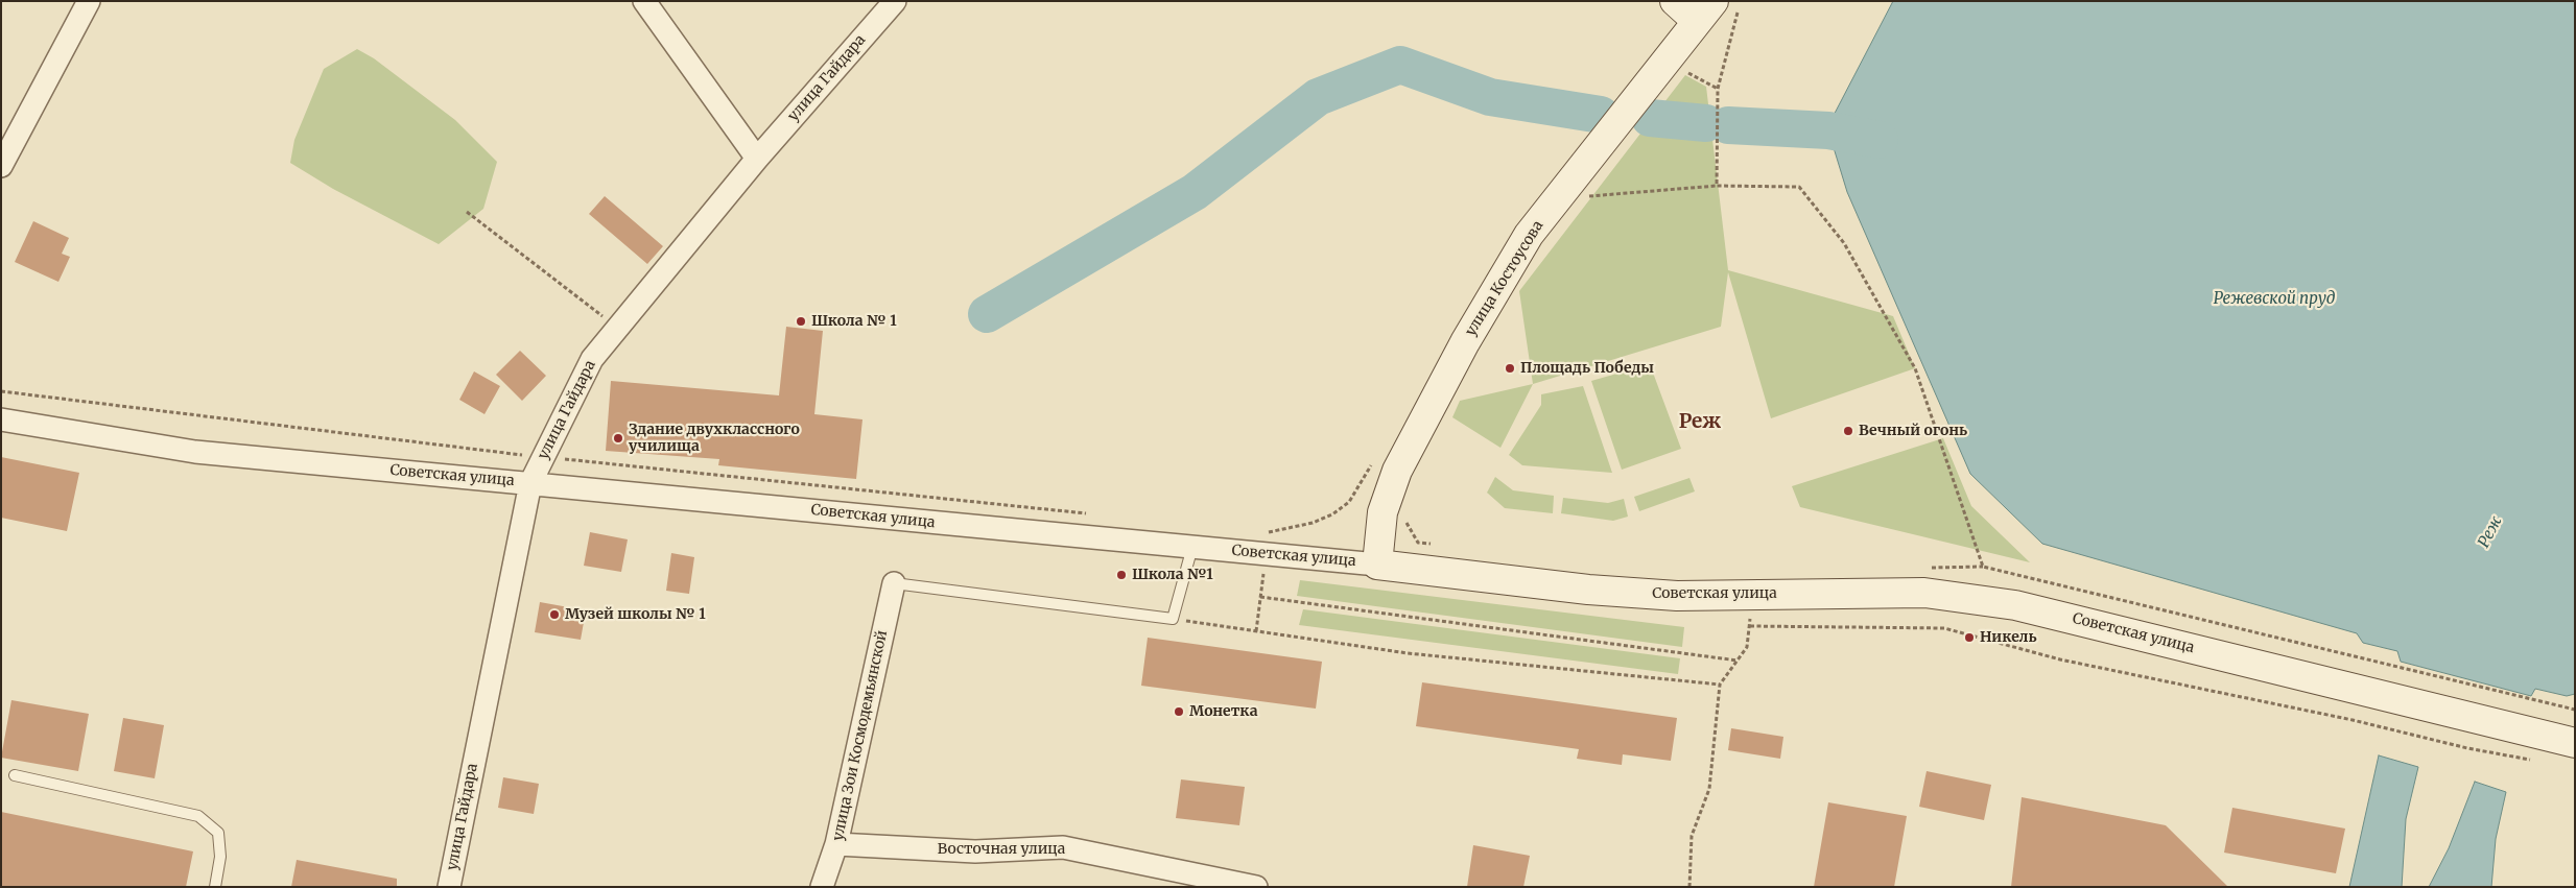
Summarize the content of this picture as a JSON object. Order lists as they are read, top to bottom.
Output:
{
  "streets": {
    "main road": ["улица Костоусова", "Советская улица"],
    "street": ["улица Гайдара", "улица Зои Космодемьянской", "Восточная улица"]
  },
  "crossings": [
    ["улица Гайдара", "Советская улица"],
    ["улица Костоусова", "Советская улица"],
    ["улица Зои Космодемьянской", "Восточная улица"]
  ],
  "districts": ["Реж"],
  "water": ["Режевской пруд", "Реж"],
  "places": [
    "Школа № 1",
    "Площадь Победы",
    "Вечный огонь",
    "Здание двухклассного училища",
    "Школа №1",
    "Музей школы № 1",
    "Никель",
    "Монетка"
  ]
}
